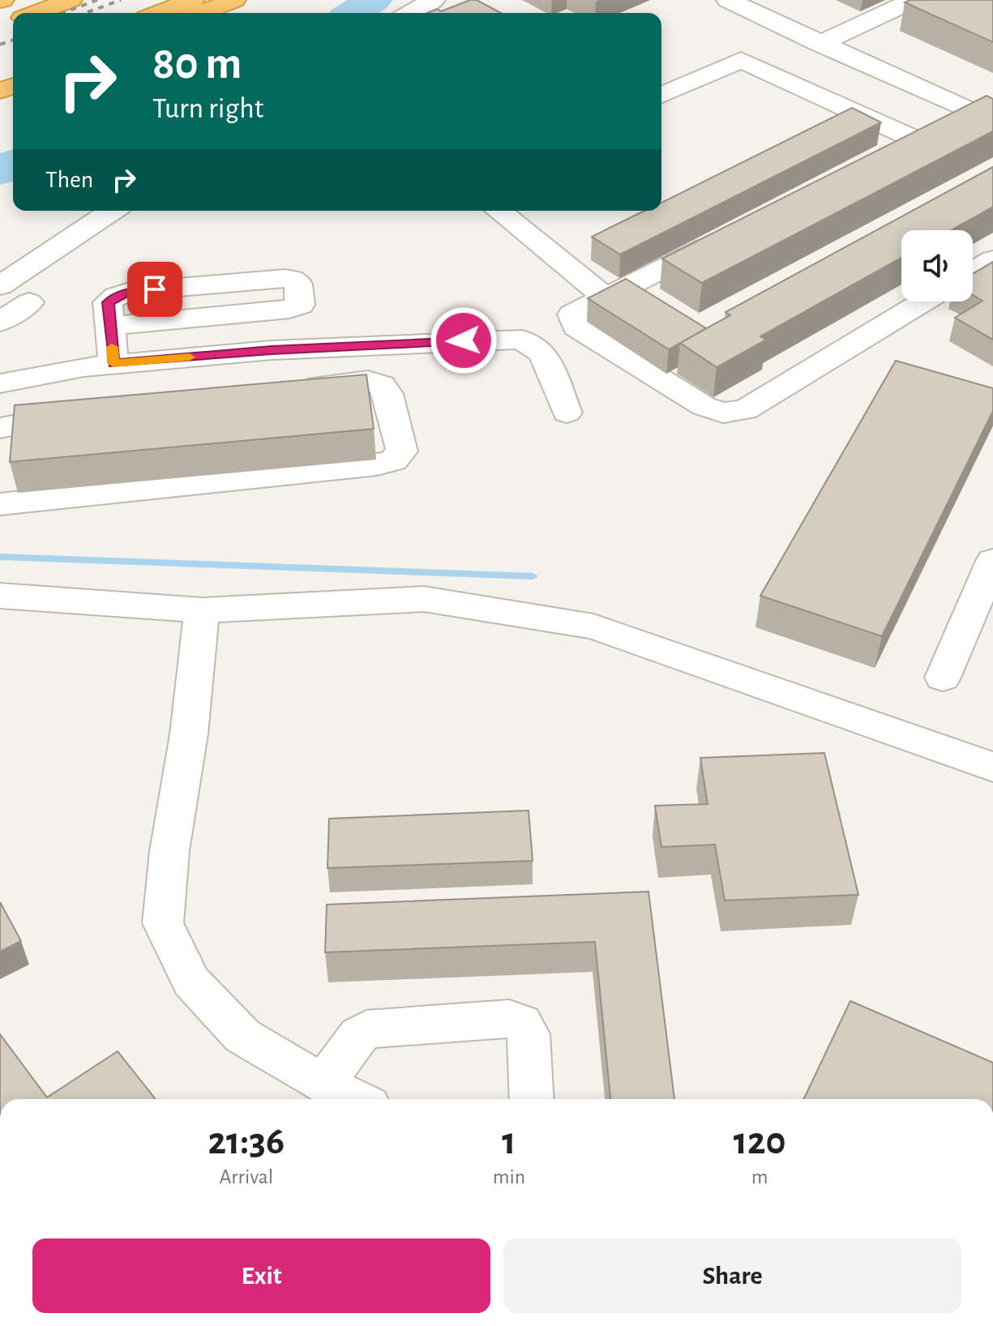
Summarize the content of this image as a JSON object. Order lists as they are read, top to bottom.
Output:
{
  "page": {
    "turn": ["80 m", "Turn right"],
    "then": "Then",
    "eta": [
      "21:36",
      "Arrival",
      "1",
      "min",
      "120",
      "m"
    ],
    "buttons": ["Exit", "Share"]
  }
}
